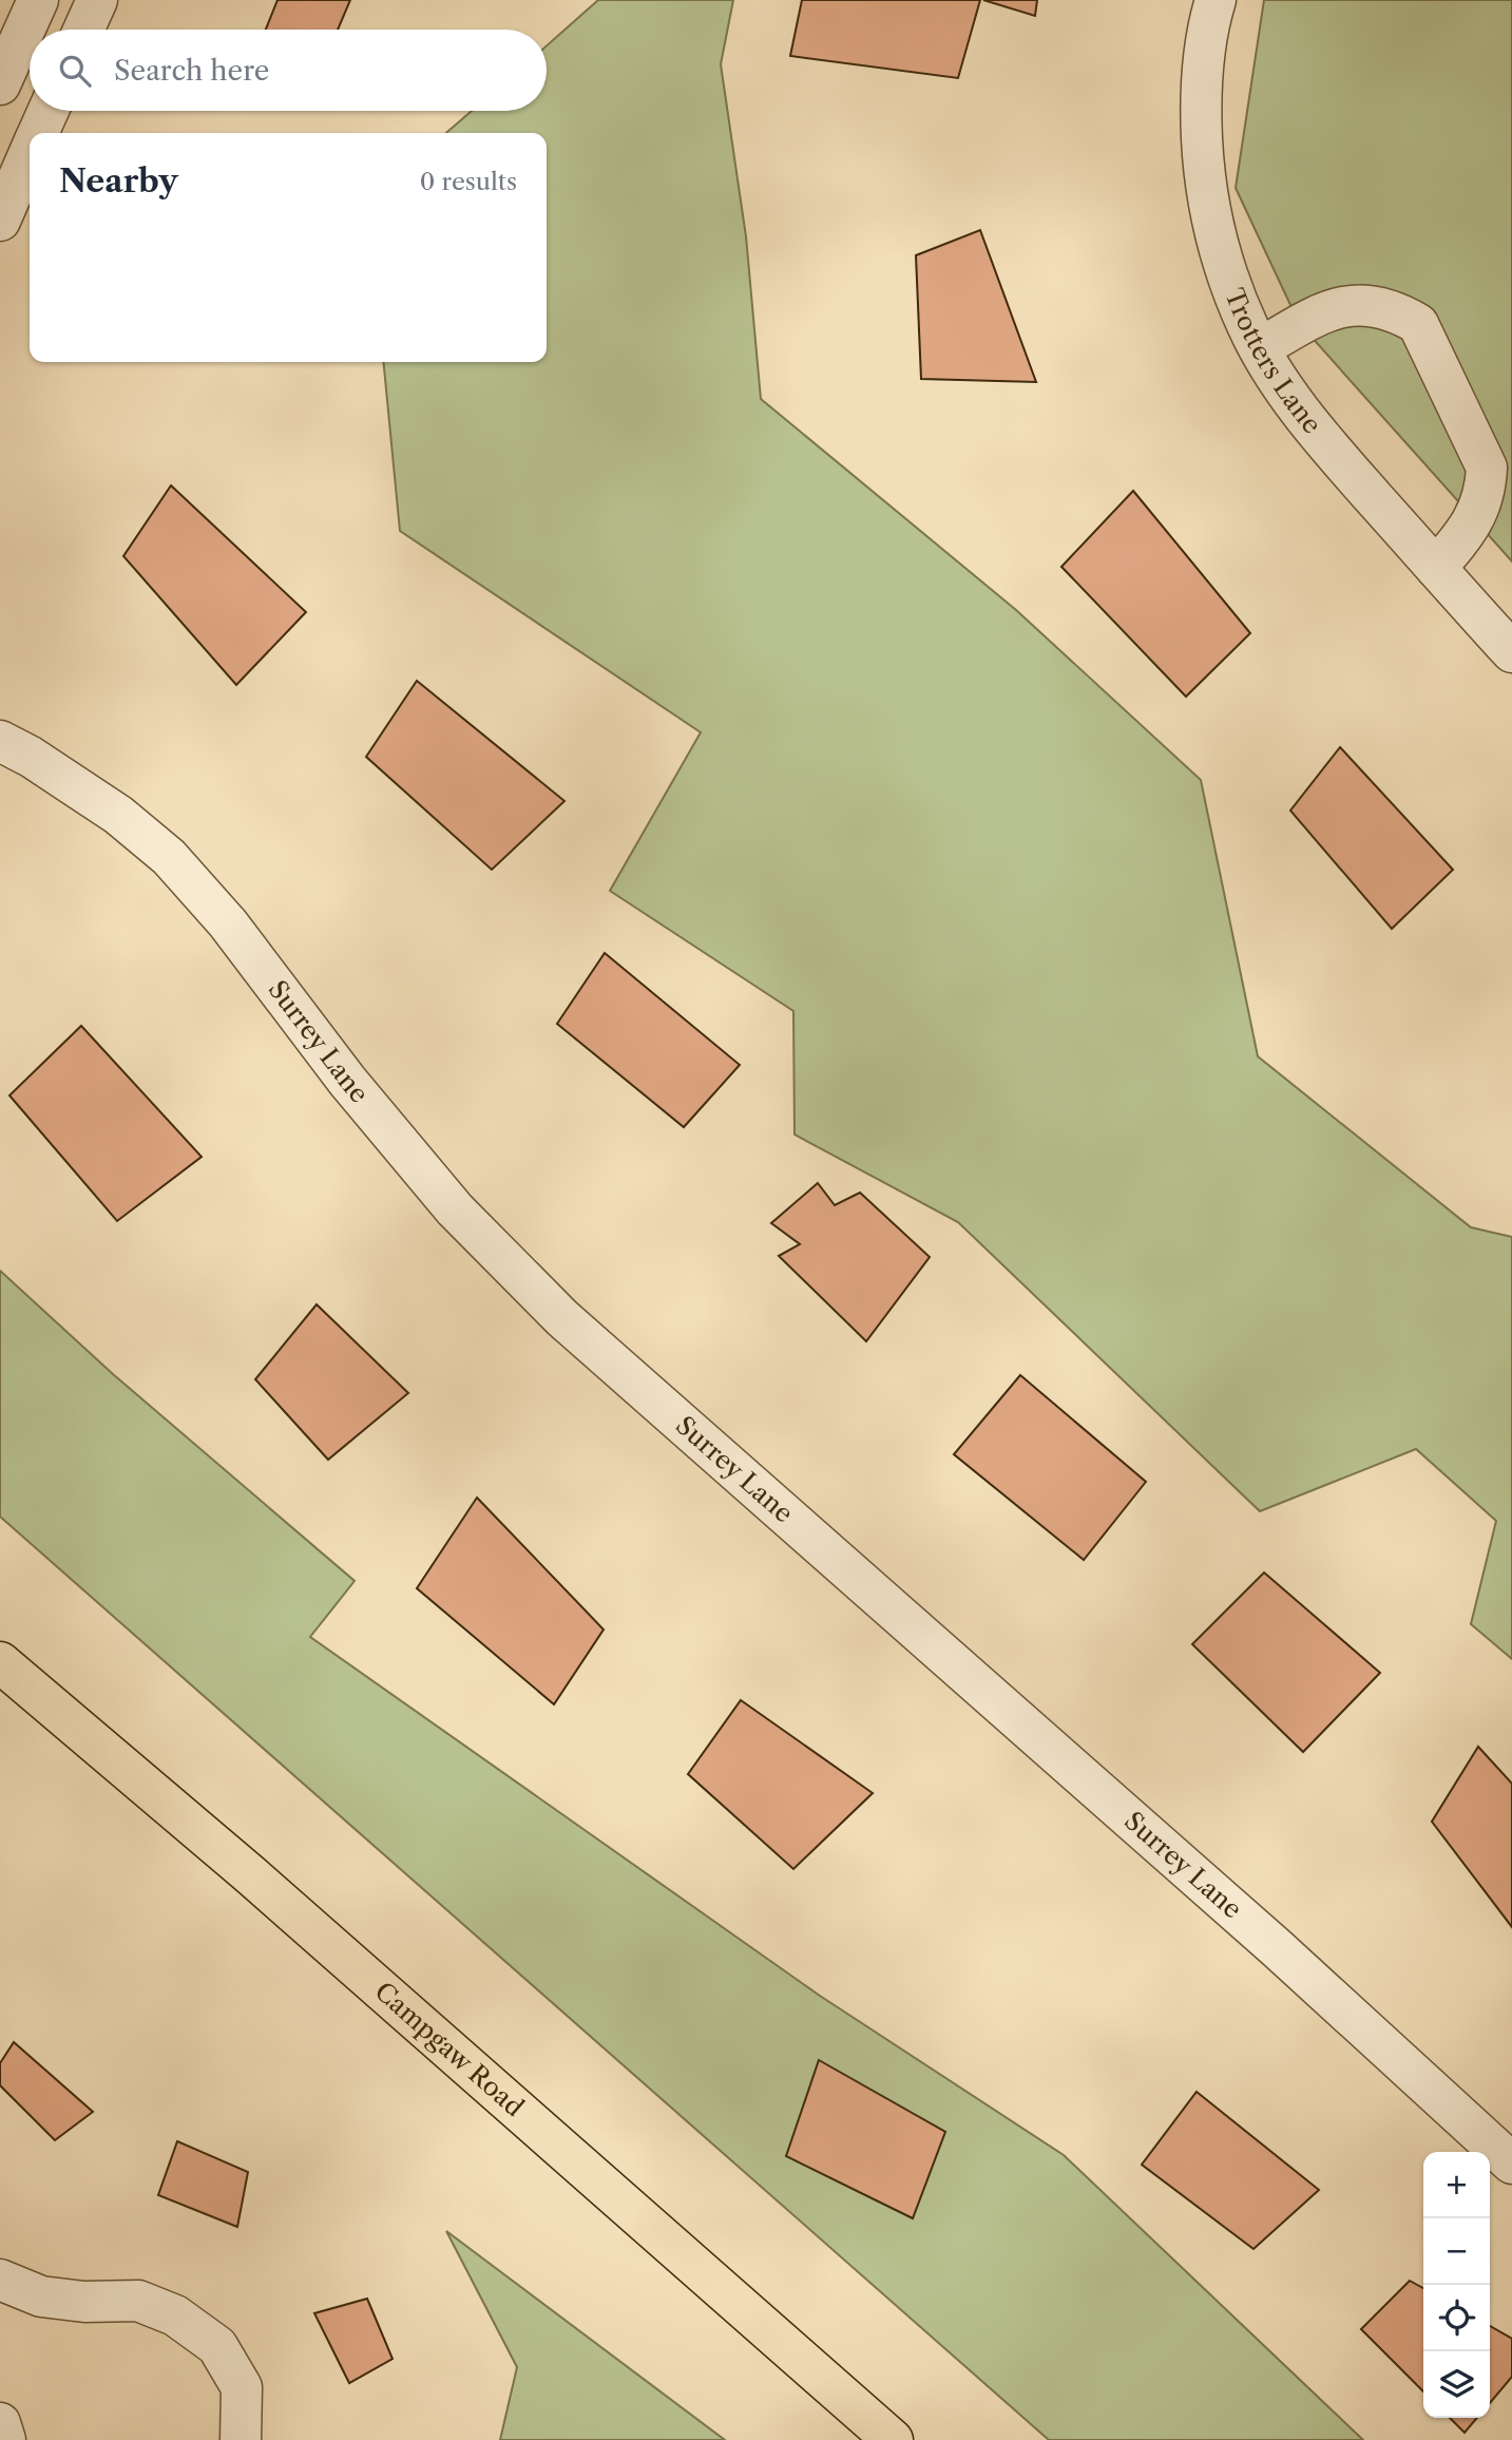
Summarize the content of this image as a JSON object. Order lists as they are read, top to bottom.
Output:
{
  "streets": {
    "main road": ["Campgaw Road"],
    "street": ["Trotters Lane", "Surrey Lane"]
  },
  "page": {
    "search": "Search here",
    "heading": ["Nearby", "0 results"],
    "map_buttons": ["+", "−"]
  }
}
